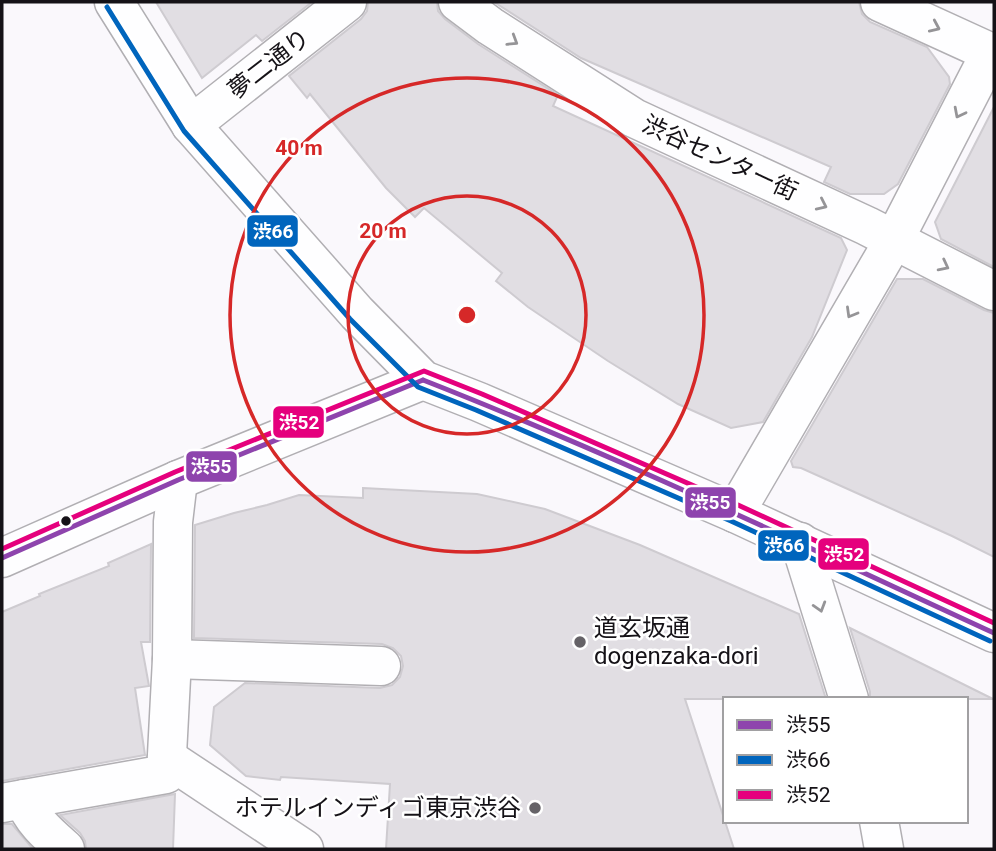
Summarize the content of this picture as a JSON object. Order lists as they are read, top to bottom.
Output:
{
  "streets": {
    "street": ["夢二通り", "渋谷センター街"]
  },
  "places": ["道玄坂通 dogenzaka-dori", "ホテルインディゴ東京渋谷"],
  "lines": ["transit line 渋66", "transit line 渋52", "transit line 渋55"],
  "legend": ["渋55", "渋66", "渋52"],
  "rings": ["40 m", "20 m"]
}
